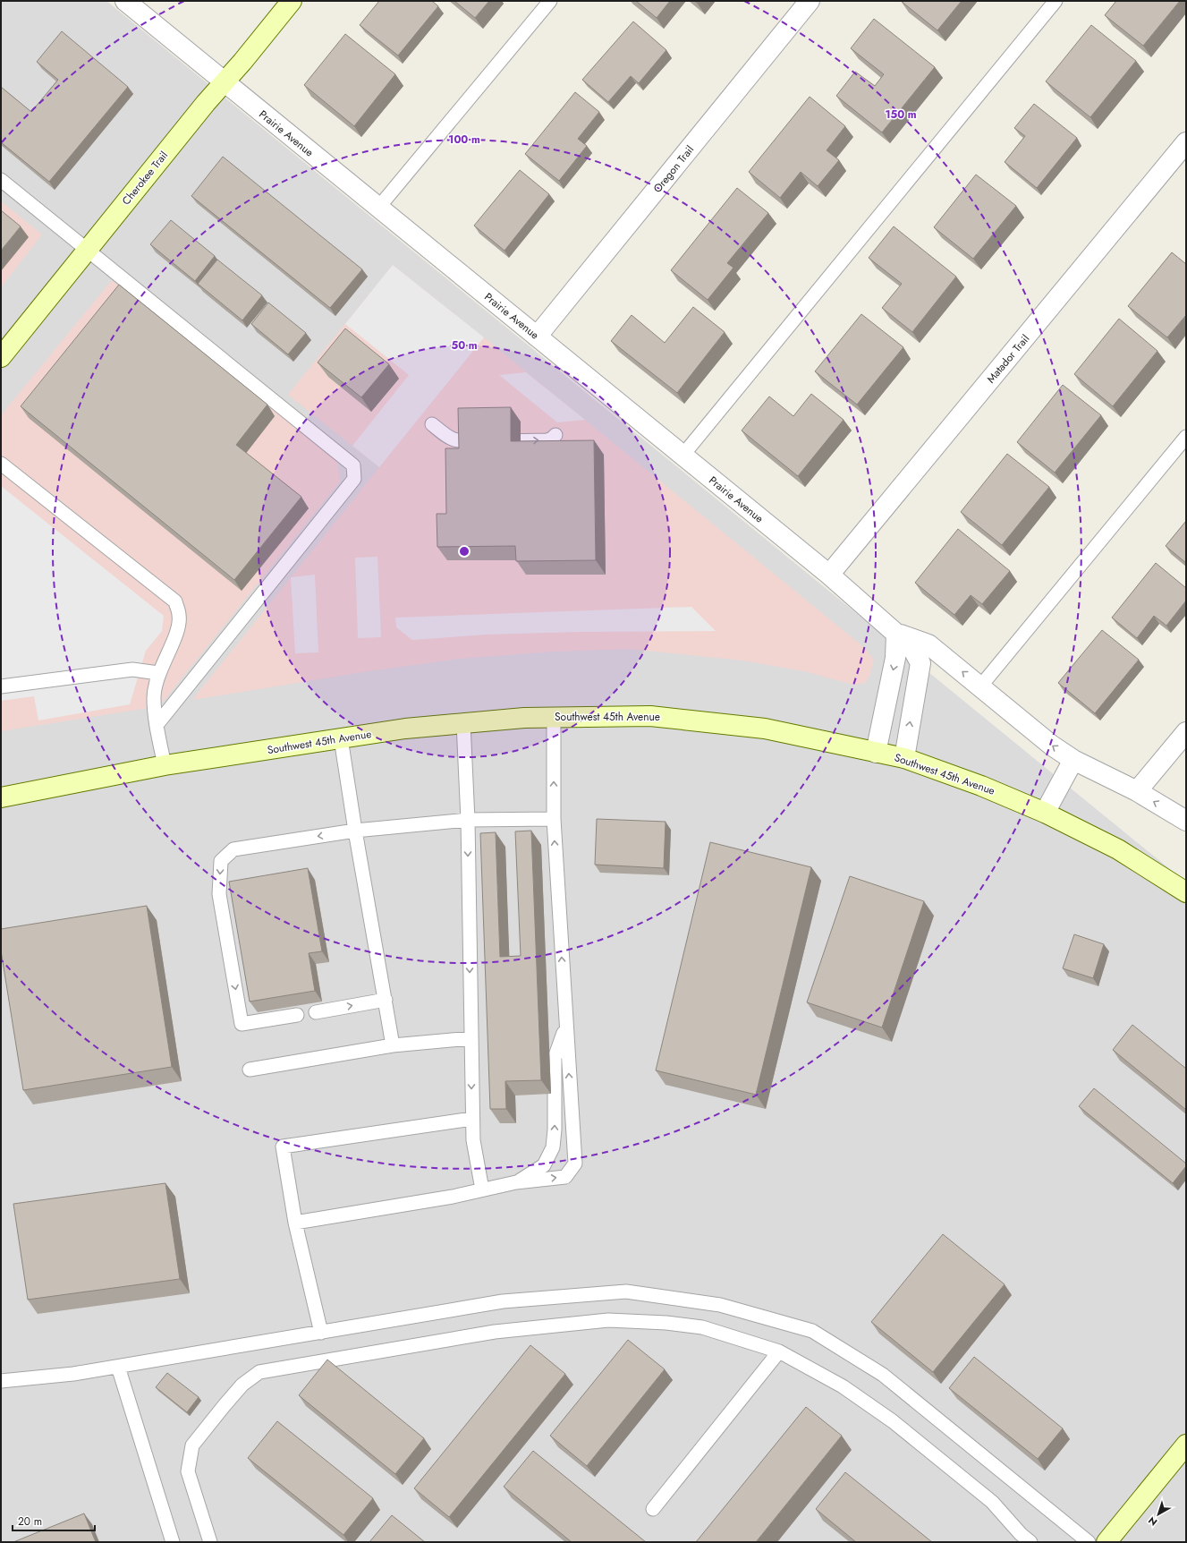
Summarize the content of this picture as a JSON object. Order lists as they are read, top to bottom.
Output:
{
  "streets": {
    "main road": ["Cherokee Trail", "Southwest 45th Avenue"],
    "street": ["Prairie Avenue", "Oregon Trail", "Matador Trail"]
  },
  "crossings": [
    ["Prairie Avenue", "Oregon Trail"],
    ["Prairie Avenue", "Cherokee Trail"],
    ["Prairie Avenue", "Matador Trail"],
    ["Prairie Avenue", "Southwest 45th Avenue"]
  ],
  "scale_bar": "20 m",
  "north": "bottom left",
  "rings": ["150 m", "100 m", "50 m"]
}
